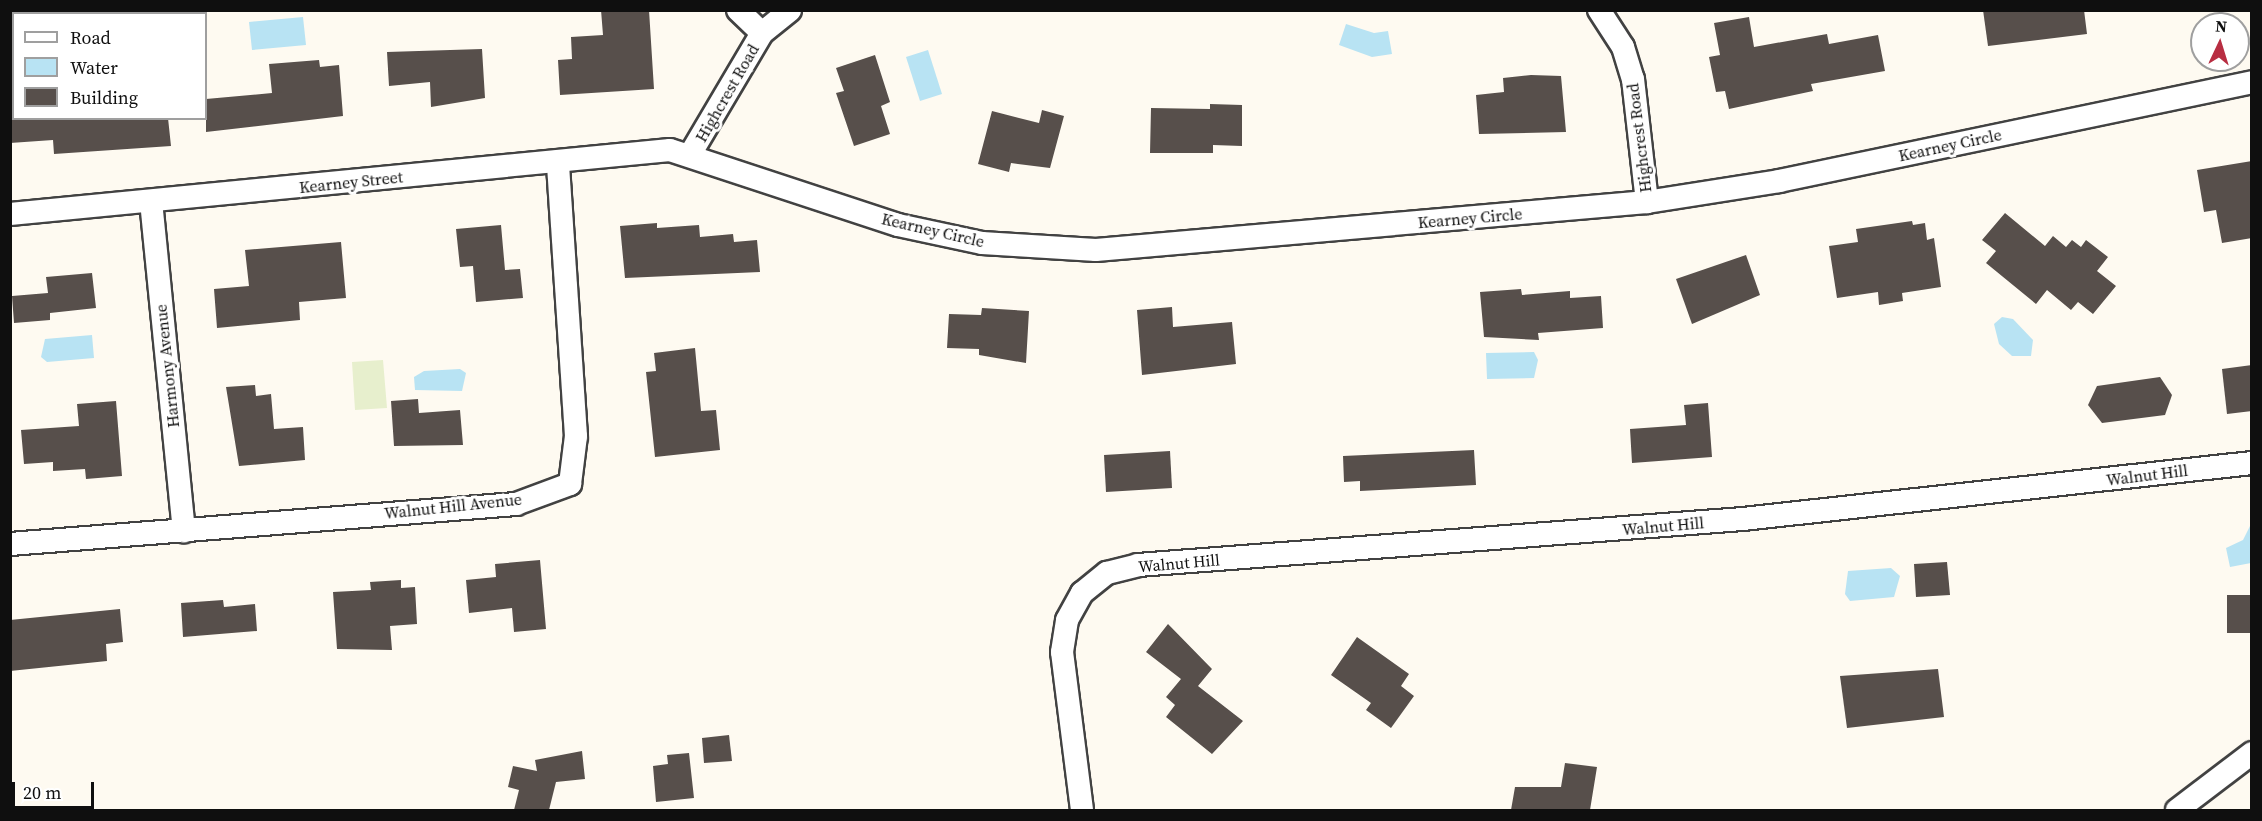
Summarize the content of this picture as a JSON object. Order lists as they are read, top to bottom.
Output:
{
  "streets": {
    "street": [
      "Highcrest Road",
      "Kearney Circle",
      "Kearney Street",
      "Harmony Avenue",
      "Walnut Hill",
      "Walnut Hill Avenue"
    ]
  },
  "crossings": [
    ["Highcrest Road", "Kearney Circle"],
    ["Highcrest Road", "Kearney Street"],
    ["Kearney Circle", "Kearney Street"],
    ["Kearney Street", "Harmony Avenue"],
    ["Kearney Street", "Walnut Hill Avenue"],
    ["Harmony Avenue", "Walnut Hill Avenue"]
  ],
  "legend": ["Road", "Water", "Building"],
  "scale_bar": "20 m",
  "north": "top"
}
